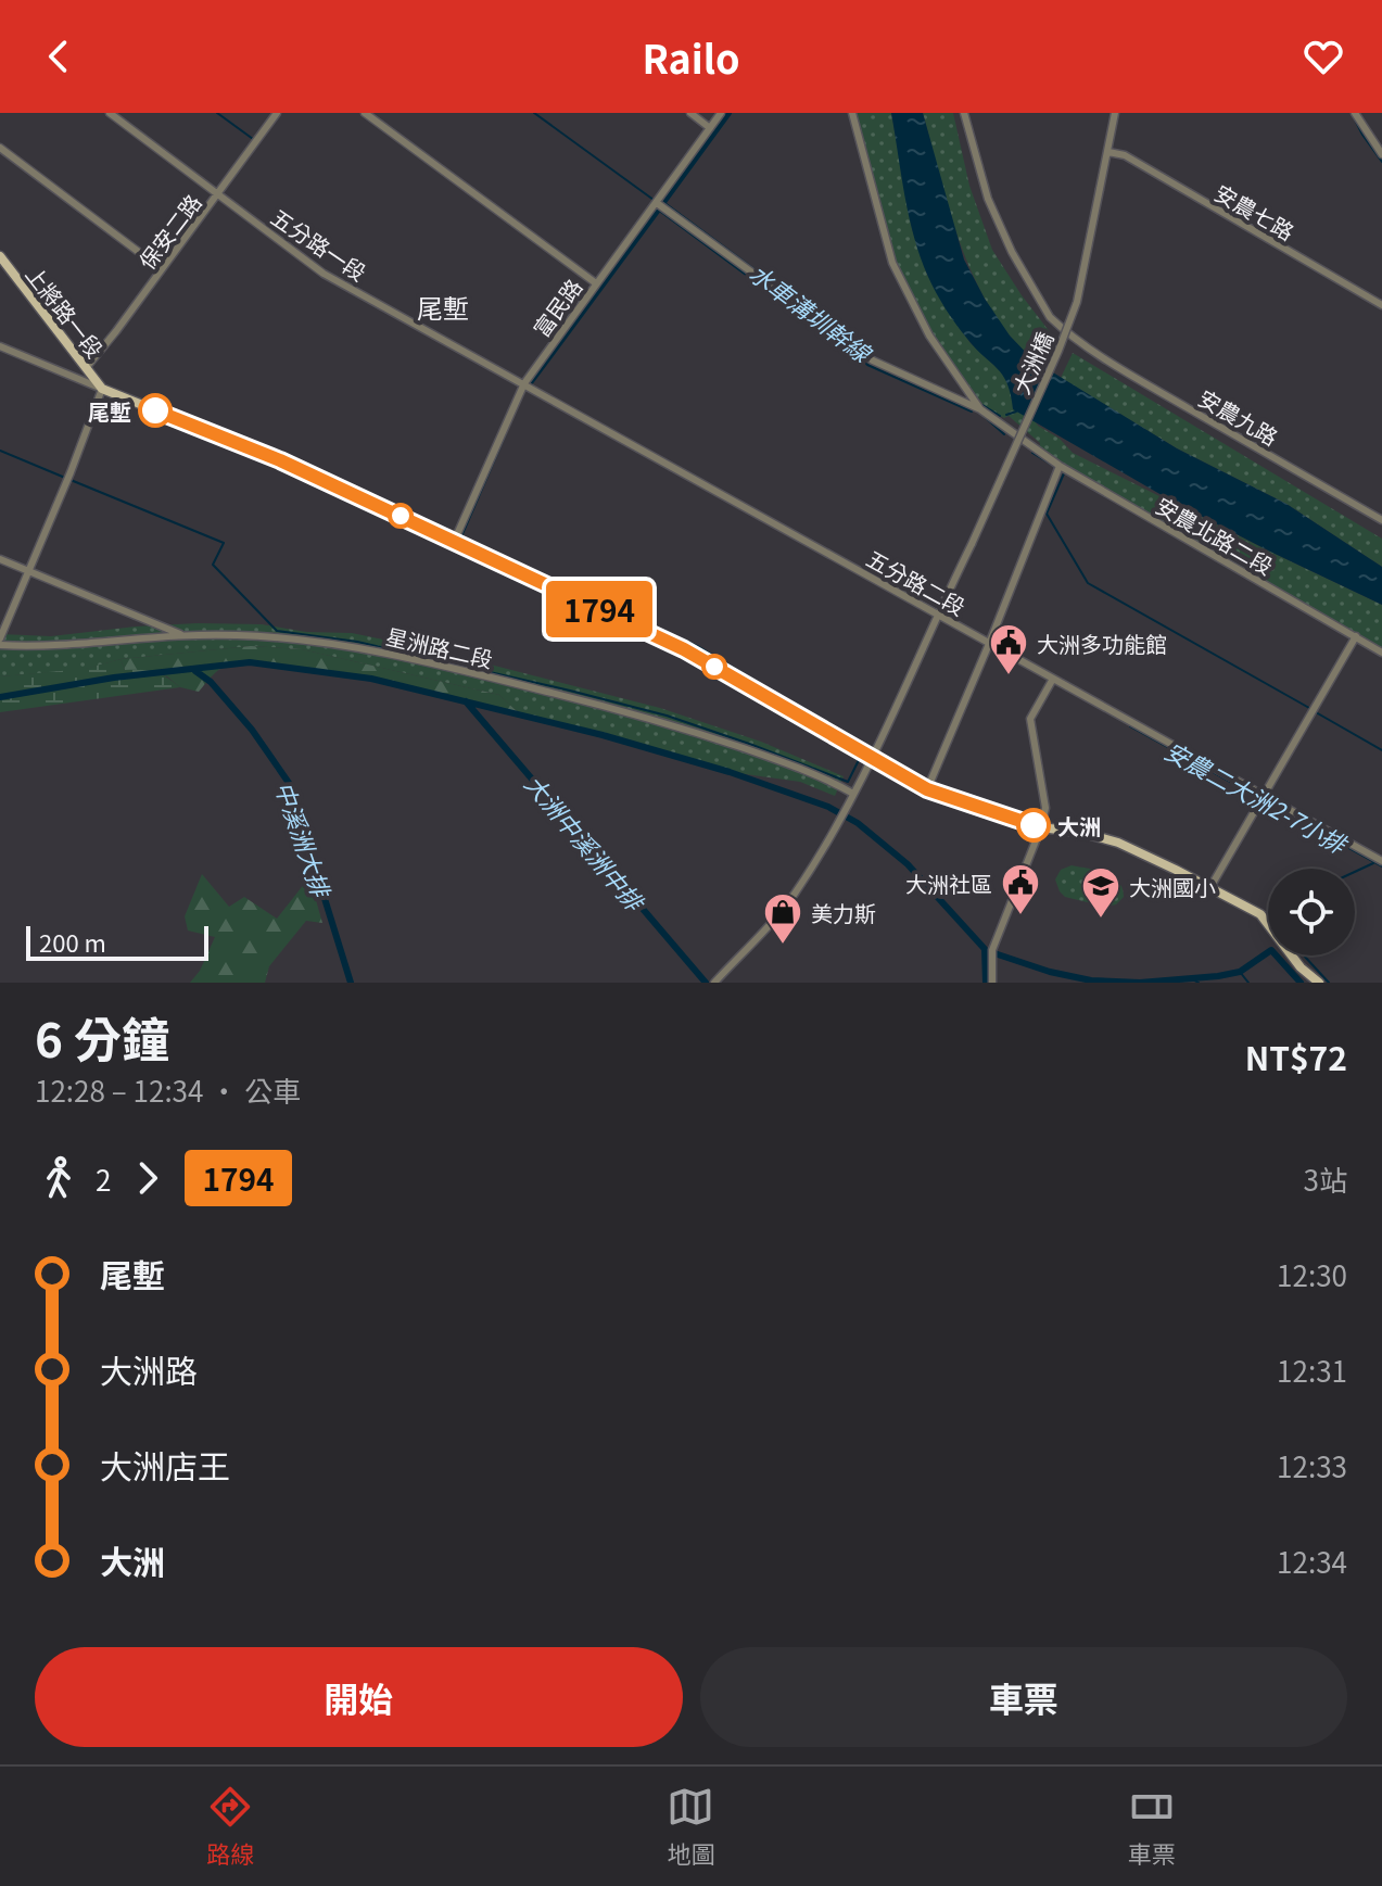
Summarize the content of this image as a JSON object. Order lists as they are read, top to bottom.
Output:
{
  "streets": {
    "main road": ["上將路一段"],
    "street": [
      "安農七路",
      "保安二路",
      "五分路一段",
      "富民路",
      "大洲橋",
      "安農九路",
      "安農北路二段",
      "五分路二段",
      "星洲路二段"
    ]
  },
  "crossings": [
    ["安農七路", "大洲橋"],
    ["保安二路", "五分路一段"],
    ["保安二路", "上將路一段"],
    ["五分路一段", "富民路"],
    ["五分路一段", "五分路二段"],
    ["富民路", "五分路二段"],
    ["大洲橋", "五分路二段"],
    ["大洲橋", "星洲路二段"]
  ],
  "districts": ["尾塹"],
  "water": [
    "水車溝圳幹線",
    "安農二大洲2-7小排",
    "中溪洲大排",
    "大洲中溪洲中排"
  ],
  "places": {
    "other": ["尾塹", "大洲"],
    "public building": ["大洲多功能館", "大洲社區"],
    "school or university": ["大洲國小"],
    "shop": ["美力斯"]
  },
  "lines": ["bus line 1794"],
  "scale_bar": "200 m",
  "page": {
    "header": "Railo",
    "on_map": "1794",
    "scale": "200 m",
    "heading": ["6 分鐘", "12:28 – 12:34 · 公車", "NT$72"],
    "legs": ["2", "1794", "3站"],
    "list": [
      {
        "name": "尾塹",
        "value": "12:30"
      },
      {
        "name": "大洲路",
        "value": "12:31"
      },
      {
        "name": "大洲店王",
        "value": "12:33"
      },
      {
        "name": "大洲",
        "value": "12:34"
      }
    ],
    "buttons": ["開始", "車票"],
    "tabs": ["路線", "地圖", "車票"]
  }
}
